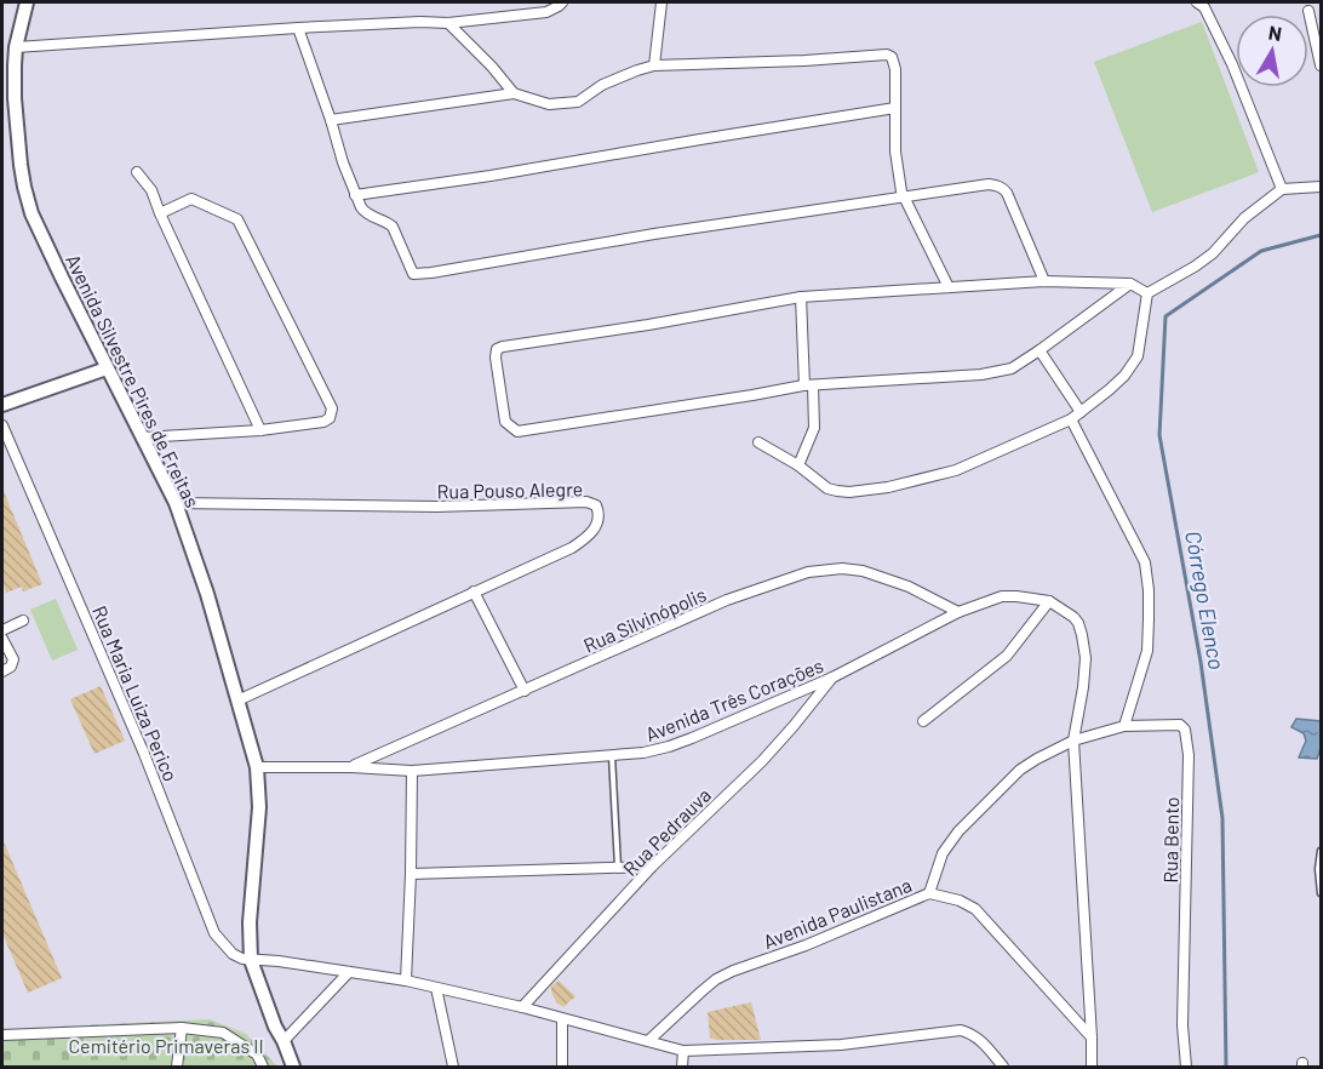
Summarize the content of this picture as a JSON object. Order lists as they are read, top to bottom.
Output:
{
  "streets": {
    "main road": ["Avenida Silvestre Pires de Freitas"],
    "street": [
      "Rua Pouso Alegre",
      "Rua Silvinópolis",
      "Rua Maria Luiza Perico",
      "Avenida Três Corações",
      "Rua Pedrauva",
      "Rua Bento",
      "Avenida Paulistana"
    ]
  },
  "crossings": [
    ["Avenida Silvestre Pires de Freitas", "Rua Pouso Alegre"],
    ["Avenida Silvestre Pires de Freitas", "Rua Maria Luiza Perico"],
    ["Avenida Silvestre Pires de Freitas", "Avenida Três Corações"],
    ["Rua Silvinópolis", "Avenida Três Corações"],
    ["Avenida Três Corações", "Rua Pedrauva"],
    ["Avenida Três Corações", "Rua Bento"],
    ["Avenida Três Corações", "Avenida Paulistana"],
    ["Rua Bento", "Avenida Paulistana"]
  ],
  "water": ["Córrego Elenco"],
  "parks": ["Cemitério Primaveras II"],
  "north": "top"
}
